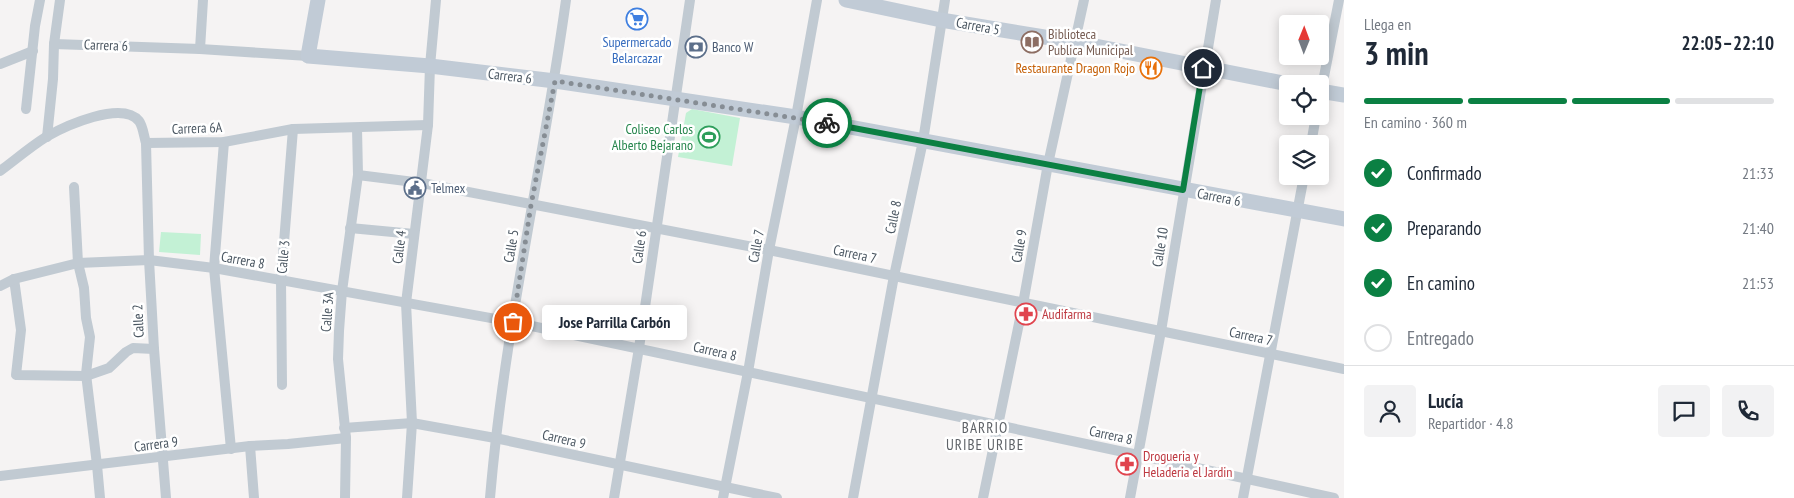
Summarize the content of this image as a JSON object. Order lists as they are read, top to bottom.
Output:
{
  "streets": {
    "street": [
      "Carrera 5",
      "Carrera 6",
      "Carrera 6A",
      "Calle 8",
      "Calle 5",
      "Calle 7",
      "Calle 9",
      "Calle 4",
      "Calle 6",
      "Calle 10",
      "Carrera 7",
      "Calle 3",
      "Carrera 8",
      "Calle 3A",
      "Calle 2",
      "Carrera 9"
    ]
  },
  "crossings": [
    ["Carrera 5", "Calle 8"],
    ["Carrera 5", "Calle 9"],
    ["Carrera 5", "Calle 10"],
    ["Carrera 6", "Calle 8"],
    ["Carrera 6", "Calle 5"],
    ["Carrera 6", "Calle 7"],
    ["Carrera 6", "Calle 9"],
    ["Carrera 6", "Calle 4"],
    ["Carrera 6", "Calle 6"],
    ["Carrera 6", "Calle 10"],
    ["Carrera 6A", "Calle 4"],
    ["Carrera 6A", "Calle 3"],
    ["Carrera 6A", "Calle 3A"],
    ["Carrera 6A", "Calle 2"],
    ["Calle 8", "Carrera 7"],
    ["Calle 8", "Carrera 8"],
    ["Calle 5", "Carrera 7"],
    ["Calle 5", "Carrera 8"],
    ["Calle 5", "Carrera 9"],
    ["Calle 7", "Carrera 7"],
    ["Calle 7", "Carrera 8"],
    ["Calle 7", "Carrera 9"],
    ["Calle 9", "Carrera 7"],
    ["Calle 9", "Carrera 8"],
    ["Calle 4", "Carrera 7"],
    ["Calle 4", "Carrera 8"],
    ["Calle 4", "Carrera 9"],
    ["Calle 6", "Carrera 7"],
    ["Calle 6", "Carrera 8"],
    ["Calle 6", "Carrera 9"],
    ["Calle 10", "Carrera 7"],
    ["Calle 10", "Carrera 8"],
    ["Carrera 7", "Calle 3A"],
    ["Calle 3", "Carrera 8"],
    ["Carrera 8", "Calle 3A"],
    ["Carrera 8", "Calle 2"],
    ["Calle 3A", "Carrera 9"],
    ["Calle 2", "Carrera 9"]
  ],
  "districts": ["BARRIO URIBE URIBE"],
  "places": {
    "supermarket": ["Supermercado Belarcazar"],
    "library": ["Biblioteca Publica Municipal"],
    "bank": ["Banco W"],
    "restaurant": ["Restaurante Dragon Rojo"],
    "sports": ["Coliseo Carlos Alberto Bejarano"],
    "public building": ["Telmex"],
    "pharmacy": ["Audifarma", "Drogueria y Heladeria el Jardin"],
    "other": ["Jose Parrilla Carbón"]
  },
  "north": "top",
  "page": {
    "heading": ["3 min", "Llega en", "22:05–22:10"],
    "panel": ["Lucía", "Repartidor · 4.8"],
    "bar": "En camino · 360 m",
    "list": [
      ["Confirmado", "21:33"],
      ["Preparando", "21:40"],
      ["En camino", "21:53"],
      "Entregado"
    ],
    "bubble": "Jose Parrilla Carbón"
  }
}
